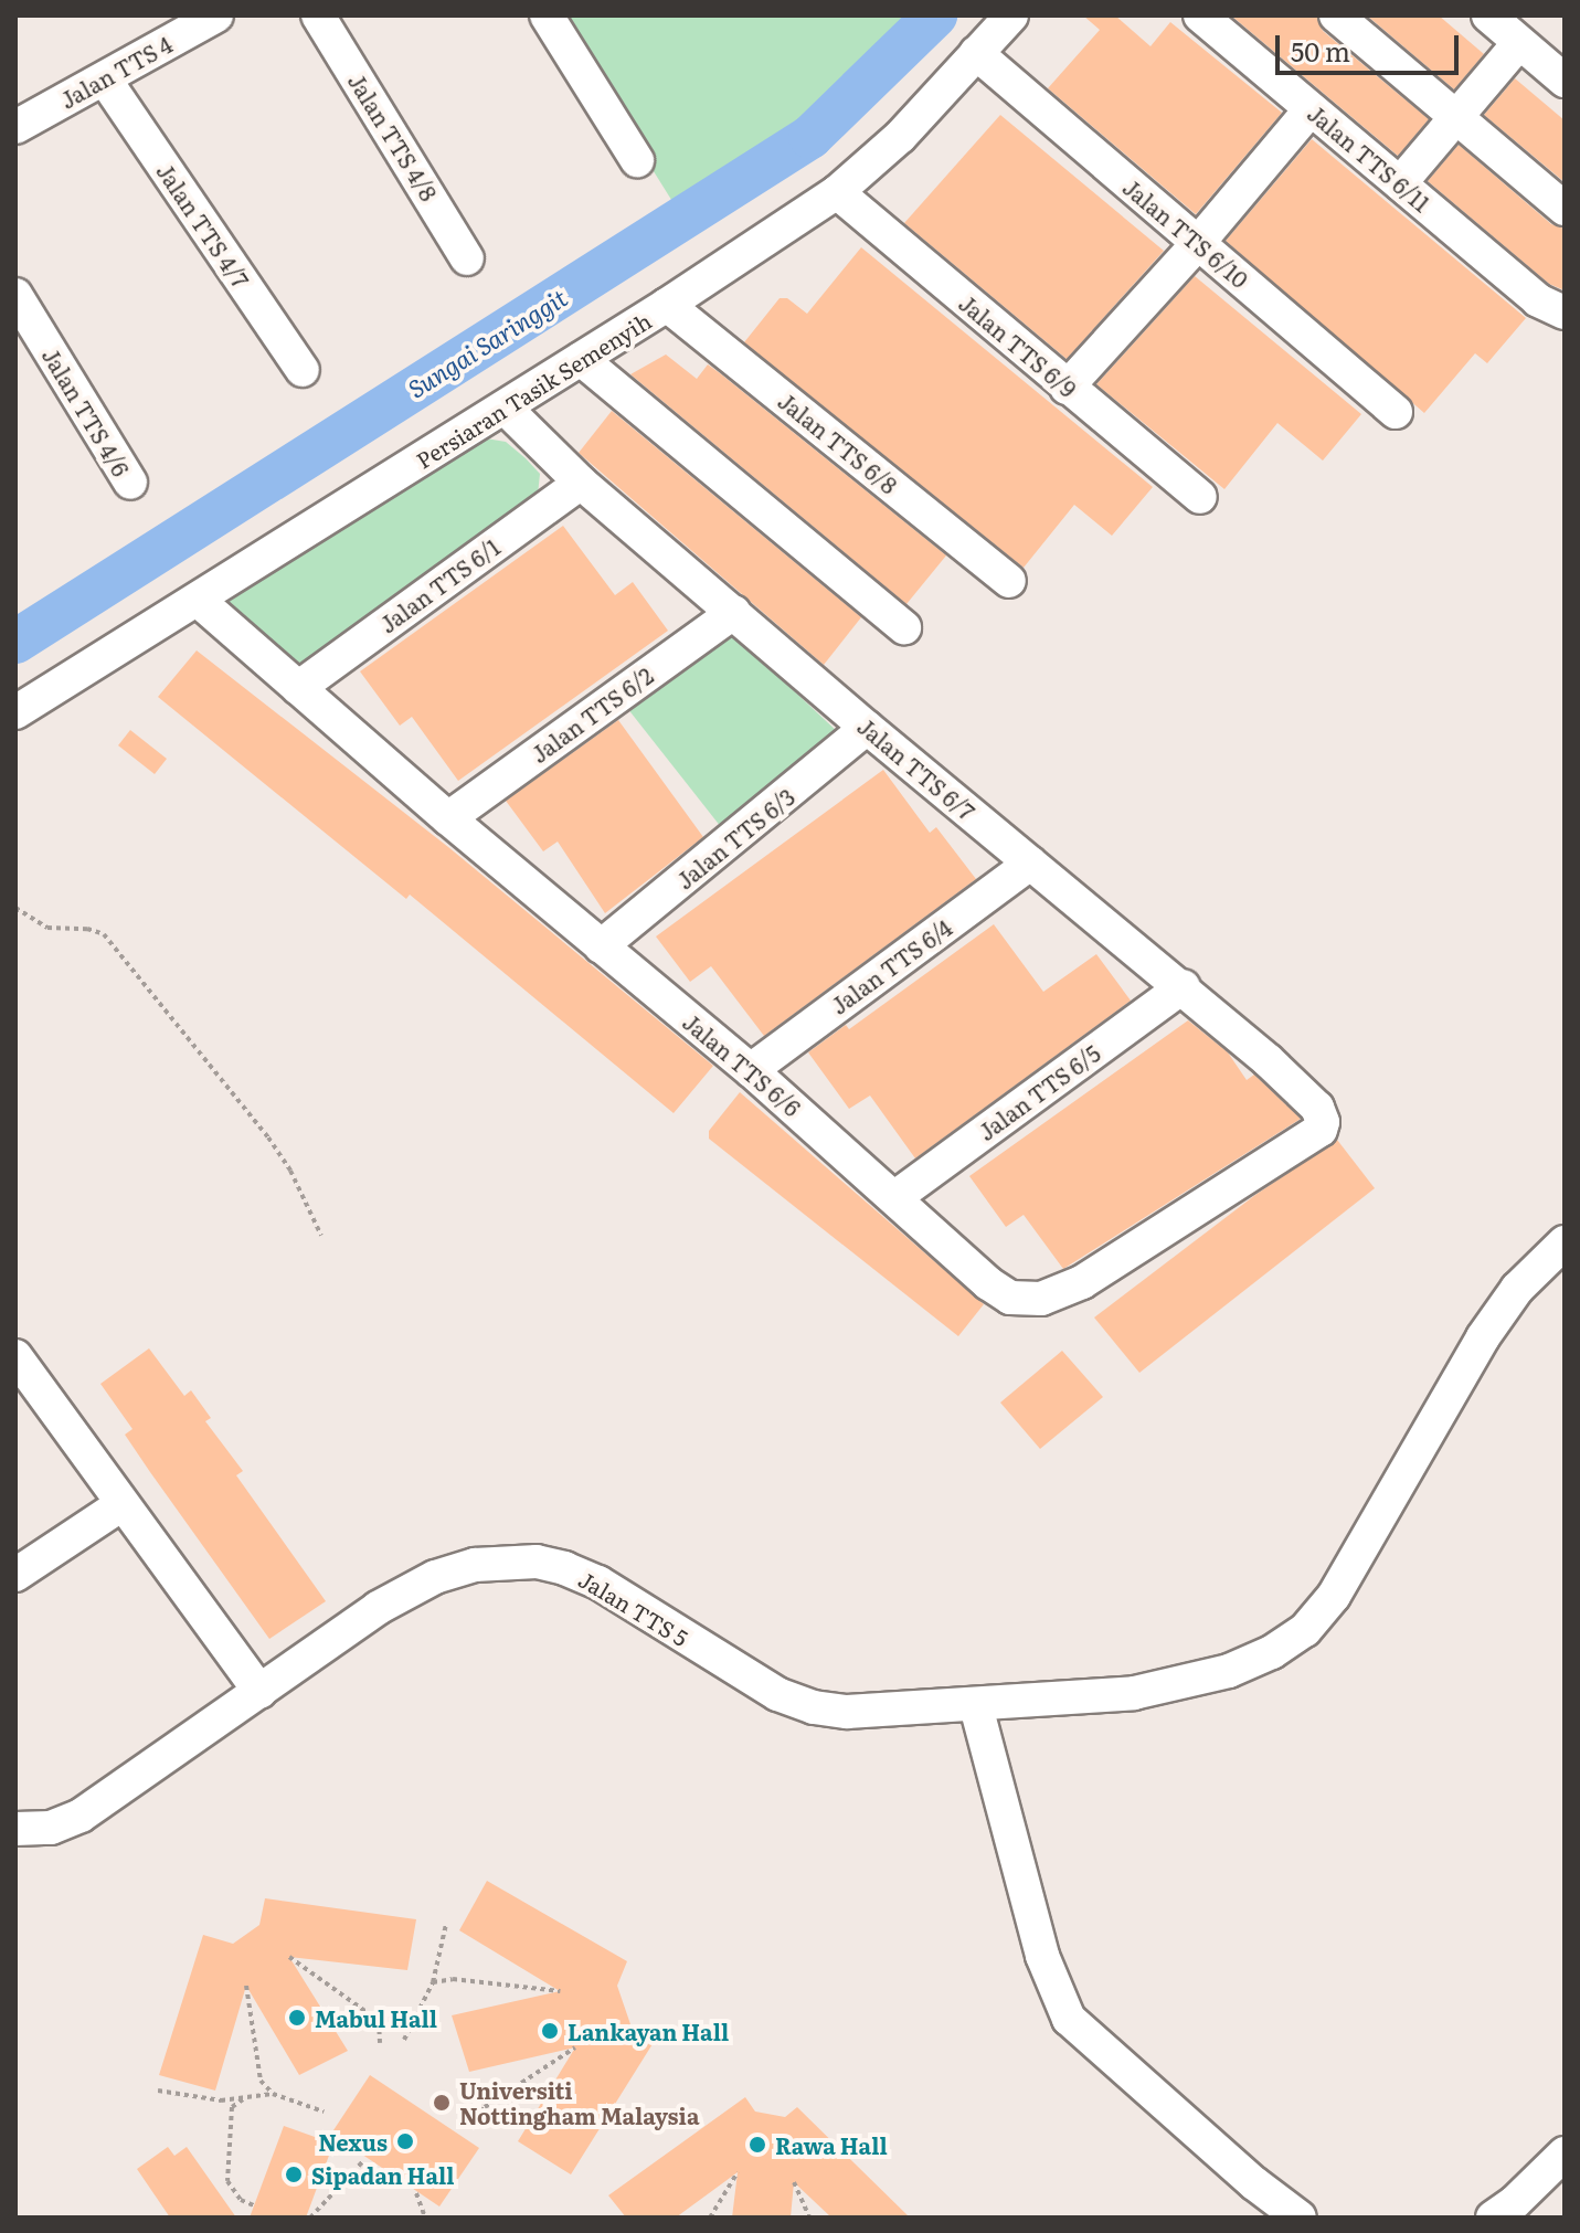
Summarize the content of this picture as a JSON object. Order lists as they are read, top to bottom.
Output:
{
  "streets": {
    "street": [
      "Jalan TTS 4",
      "Jalan TTS 4/8",
      "Jalan TTS 6/11",
      "Jalan TTS 4/7",
      "Jalan TTS 6/10",
      "Jalan TTS 6/9",
      "Persiaran Tasik Semenyih",
      "Jalan TTS 4/6",
      "Jalan TTS 6/8",
      "Jalan TTS 6/1",
      "Jalan TTS 6/2",
      "Jalan TTS 6/7",
      "Jalan TTS 6/3",
      "Jalan TTS 6/4",
      "Jalan TTS 6/6",
      "Jalan TTS 6/5",
      "Jalan TTS 5"
    ]
  },
  "crossings": [
    ["Jalan TTS 4", "Jalan TTS 4/7"],
    ["Jalan TTS 6/10", "Persiaran Tasik Semenyih"],
    ["Jalan TTS 6/9", "Persiaran Tasik Semenyih"],
    ["Persiaran Tasik Semenyih", "Jalan TTS 6/8"],
    ["Persiaran Tasik Semenyih", "Jalan TTS 6/7"],
    ["Persiaran Tasik Semenyih", "Jalan TTS 6/6"],
    ["Jalan TTS 6/1", "Jalan TTS 6/7"],
    ["Jalan TTS 6/1", "Jalan TTS 6/6"],
    ["Jalan TTS 6/2", "Jalan TTS 6/7"],
    ["Jalan TTS 6/2", "Jalan TTS 6/6"],
    ["Jalan TTS 6/7", "Jalan TTS 6/3"],
    ["Jalan TTS 6/7", "Jalan TTS 6/4"],
    ["Jalan TTS 6/7", "Jalan TTS 6/6"],
    ["Jalan TTS 6/7", "Jalan TTS 6/5"],
    ["Jalan TTS 6/3", "Jalan TTS 6/6"],
    ["Jalan TTS 6/4", "Jalan TTS 6/6"],
    ["Jalan TTS 6/6", "Jalan TTS 6/5"]
  ],
  "water": ["Sungai Saringgit"],
  "places": [
    "Mabul Hall",
    "Lankayan Hall",
    "Universiti Nottingham Malaysia",
    "Nexus",
    "Rawa Hall",
    "Sipadan Hall"
  ],
  "scale_bar": "50 m"
}
